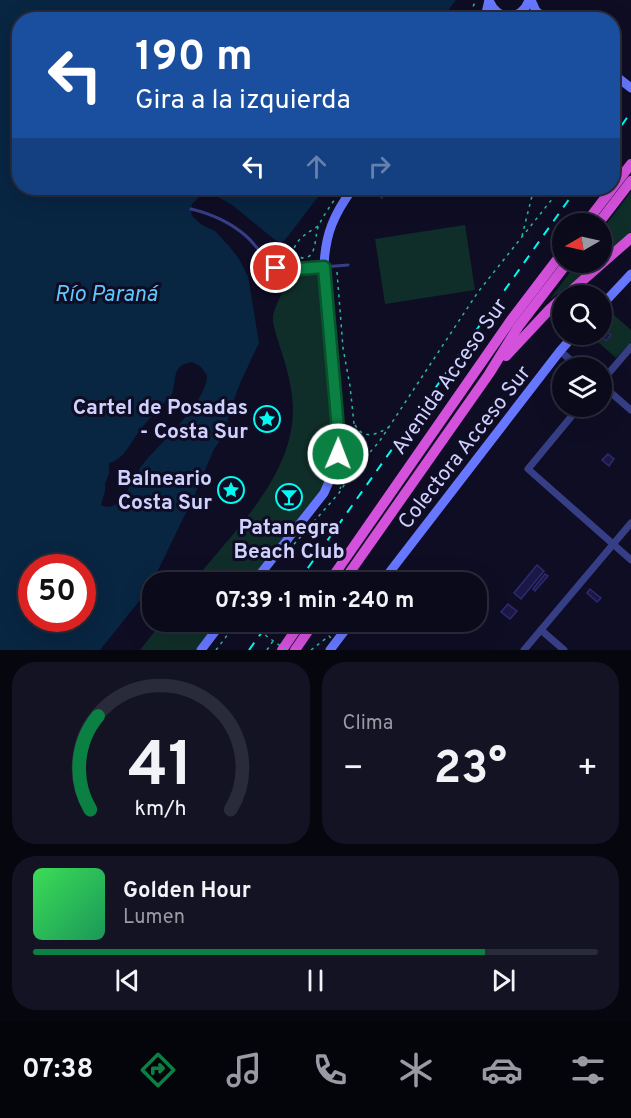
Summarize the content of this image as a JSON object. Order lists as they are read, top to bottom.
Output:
{
  "streets": {
    "highway": ["Avenida Acceso Sur"],
    "main road": ["Colectora Acceso Sur"]
  },
  "water": ["Río Paraná"],
  "places": {
    "place": ["Cartel de Posadas - Costa Sur", "Balneario Costa Sur"],
    "bar": ["Patanegra Beach Club"]
  },
  "north": "left",
  "page": {
    "turn": ["190 m", "Gira a la izquierda"],
    "limit": "50",
    "trip": "07:39 · 1 min · 240 m",
    "tile": "Clima",
    "heat": ["−", "23°", "+"],
    "song": ["Golden Hour", "Lumen"],
    "tabs": "07:38",
    "gauge": ["41", "km/h"]
  }
}
